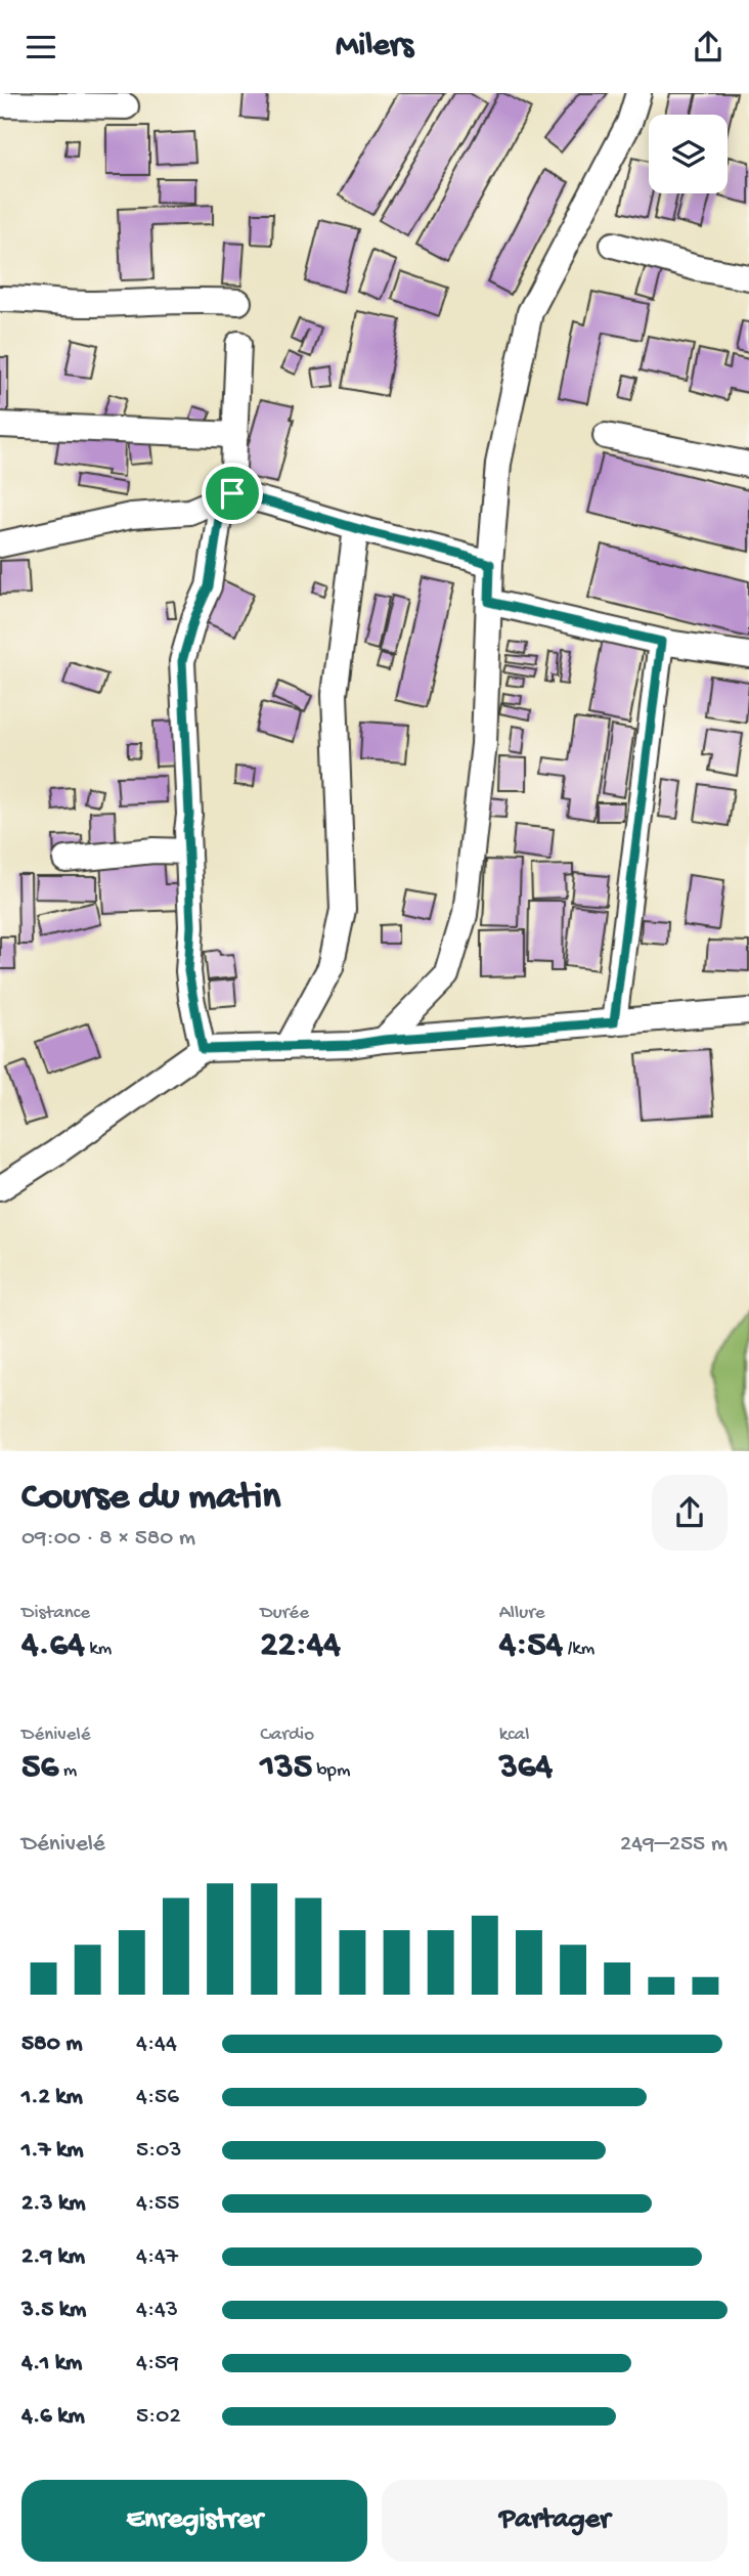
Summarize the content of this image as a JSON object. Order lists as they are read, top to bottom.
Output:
{
  "page": {
    "header": "Milers",
    "heading": ["Course du matin", "09:00 · 8 × 580 m"],
    "stats": [
      ["Distance", "4.64 km"],
      ["Durée", "22:44"],
      ["Allure", "4:54 /km"],
      ["Dénivelé", "56 m"],
      ["Cardio", "135 bpm"],
      ["kcal", "364"]
    ],
    "chart": ["Dénivelé", "249–255 m"],
    "list": [
      {
        "name": "580 m",
        "note": "4:44"
      },
      {
        "name": "1.2 km",
        "note": "4:56"
      },
      {
        "name": "1.7 km",
        "note": "5:03"
      },
      {
        "name": "2.3 km",
        "note": "4:55"
      },
      {
        "name": "2.9 km",
        "note": "4:47"
      },
      {
        "name": "3.5 km",
        "note": "4:43"
      },
      {
        "name": "4.1 km",
        "note": "4:59"
      },
      {
        "name": "4.6 km",
        "note": "5:02"
      }
    ],
    "buttons": ["Enregistrer", "Partager"]
  }
}
